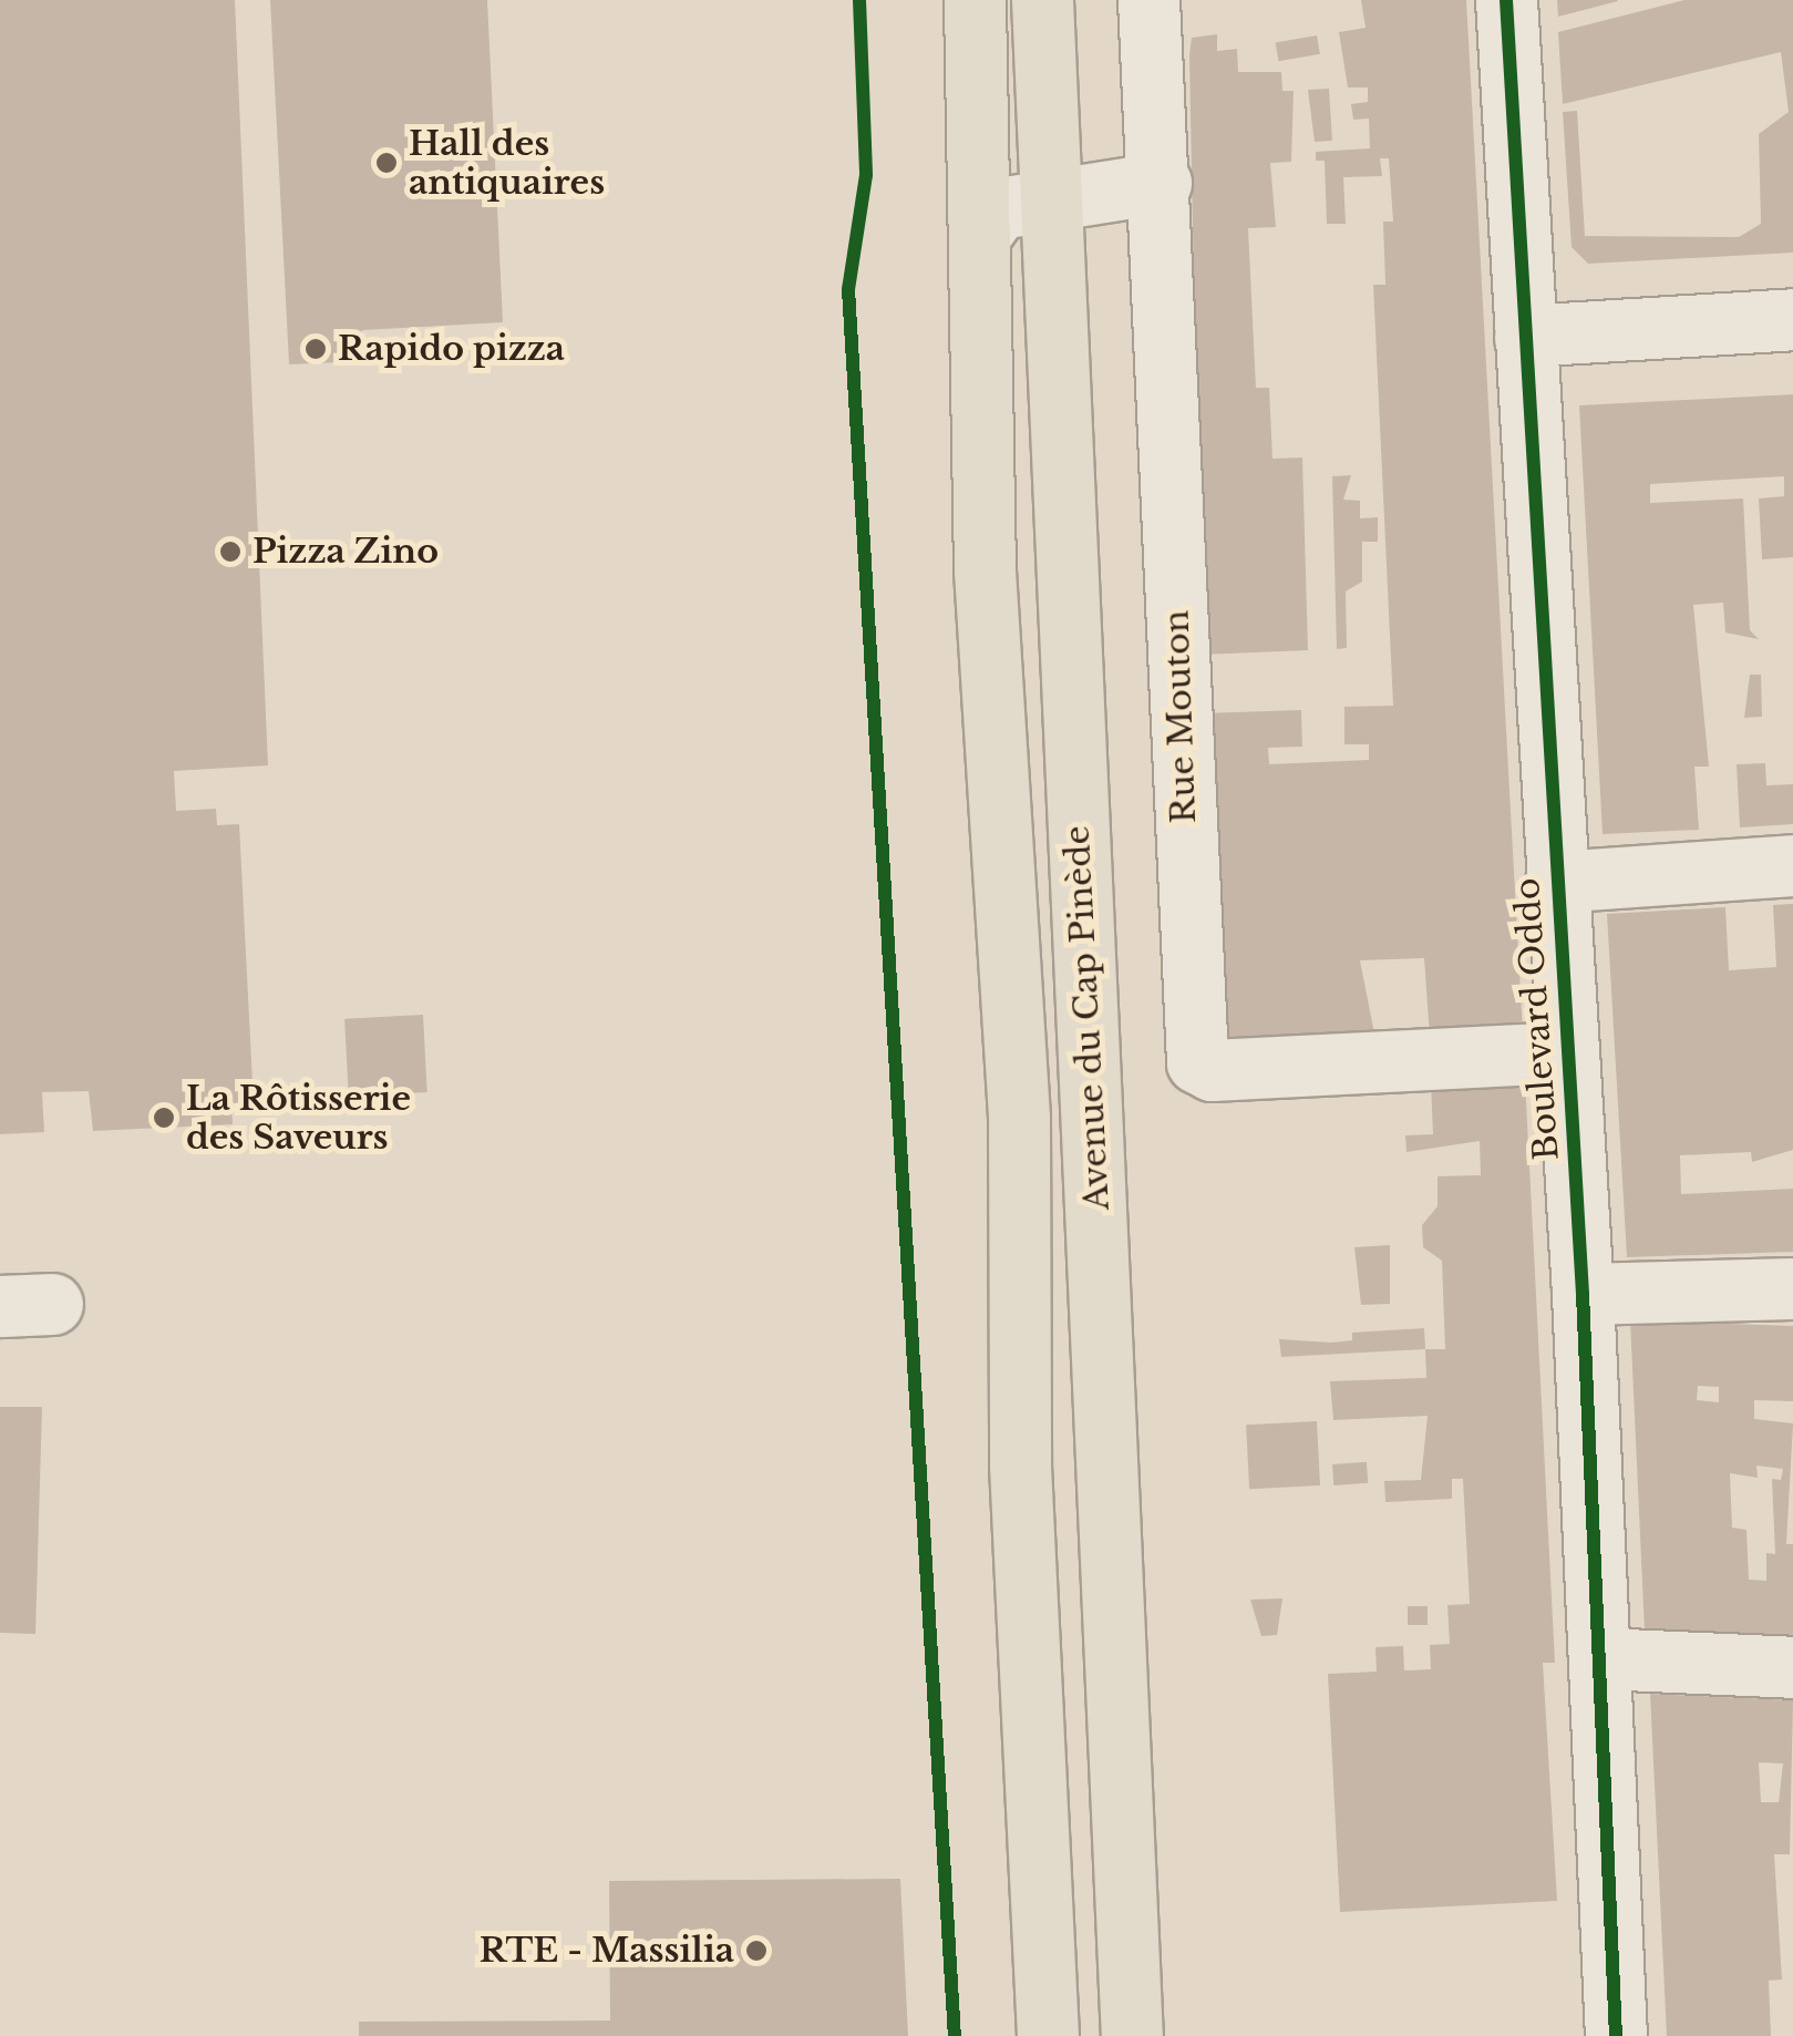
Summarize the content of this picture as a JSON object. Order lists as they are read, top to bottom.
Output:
{
  "streets": {
    "main road": ["Avenue du Cap Pinède"],
    "street": ["Rue Mouton", "Boulevard Oddo"]
  },
  "crossings": [
    ["Rue Mouton", "Boulevard Oddo"]
  ],
  "places": [
    "Hall des antiquaires",
    "Rapido pizza",
    "Pizza Zino",
    "La Rôtisserie des Saveurs",
    "RTE - Massilia"
  ]
}
